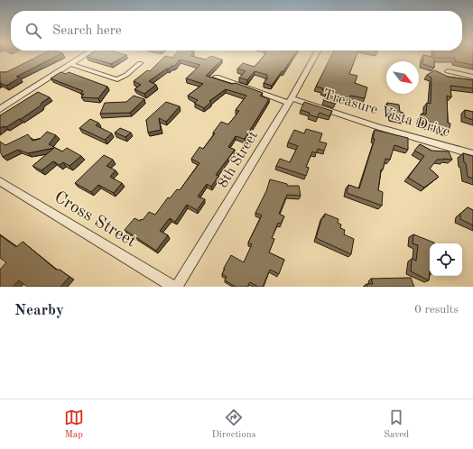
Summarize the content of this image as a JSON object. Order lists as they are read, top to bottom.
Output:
{
  "streets": {
    "street": ["Treasure Vista Drive", "8th Street", "Cross Street"]
  },
  "crossings": [
    ["Treasure Vista Drive", "8th Street"]
  ],
  "north": "bottom right",
  "page": {
    "search": "Search here",
    "heading": ["Nearby", "0 results"],
    "nav": ["Map", "Directions", "Saved"]
  }
}
